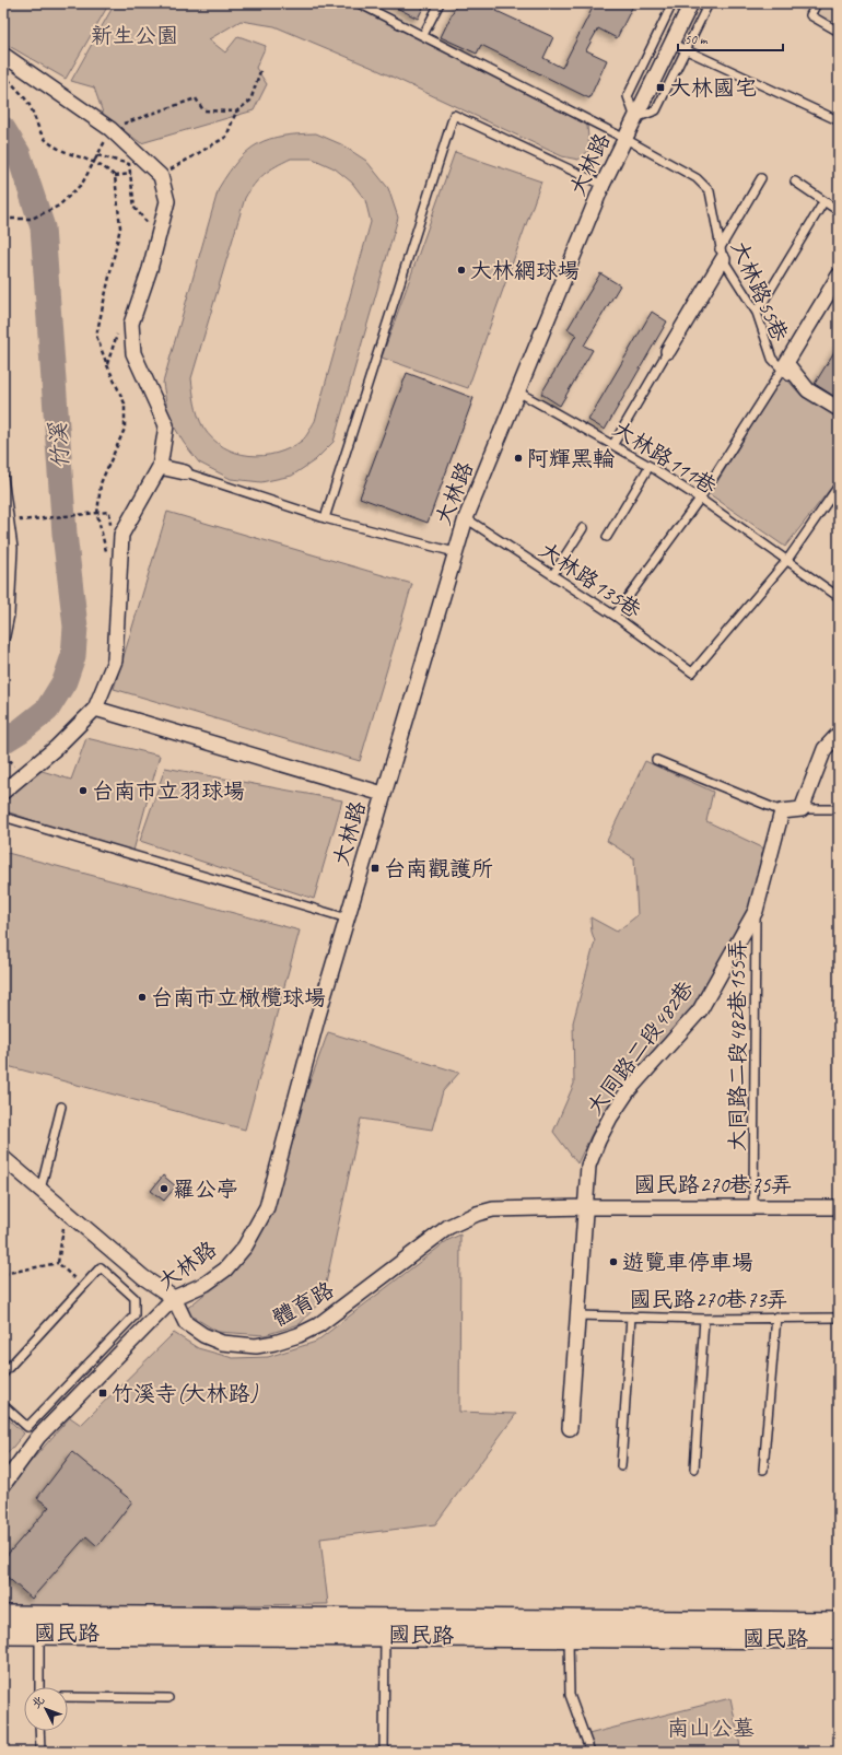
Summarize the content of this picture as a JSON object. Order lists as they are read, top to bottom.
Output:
{
  "streets": {
    "street": [
      "大林路",
      "大同路二段482巷",
      "國民路270巷75弄",
      "體育路",
      "國民路"
    ],
    "lane": [
      "大林路55巷",
      "大林路111巷",
      "大林路135巷",
      "大同路二段482巷155弄",
      "國民路270巷73弄"
    ]
  },
  "crossings": [
    ["大林路", "大林路55巷"],
    ["大林路", "大林路111巷"],
    ["大林路", "大林路135巷"],
    ["大林路", "體育路"],
    ["大林路111巷", "大林路135巷"],
    ["大同路二段482巷155弄", "大同路二段482巷"],
    ["大同路二段482巷155弄", "國民路270巷75弄"],
    ["大同路二段482巷", "國民路270巷75弄"],
    ["大同路二段482巷", "國民路270巷73弄"],
    ["大同路二段482巷", "體育路"],
    ["國民路270巷75弄", "體育路"]
  ],
  "water": ["竹溪"],
  "parks": ["新生公園", "南山公墓"],
  "places": {
    "transit": ["大林國宅", "台南觀護所", "竹溪寺(大林路)"],
    "other": [
      "大林網球場",
      "阿輝黑輪",
      "台南市立羽球場",
      "台南市立橄欖球場",
      "羅公亭",
      "遊覽車停車場"
    ]
  },
  "scale_bar": "50 m",
  "north": "top left"
}
